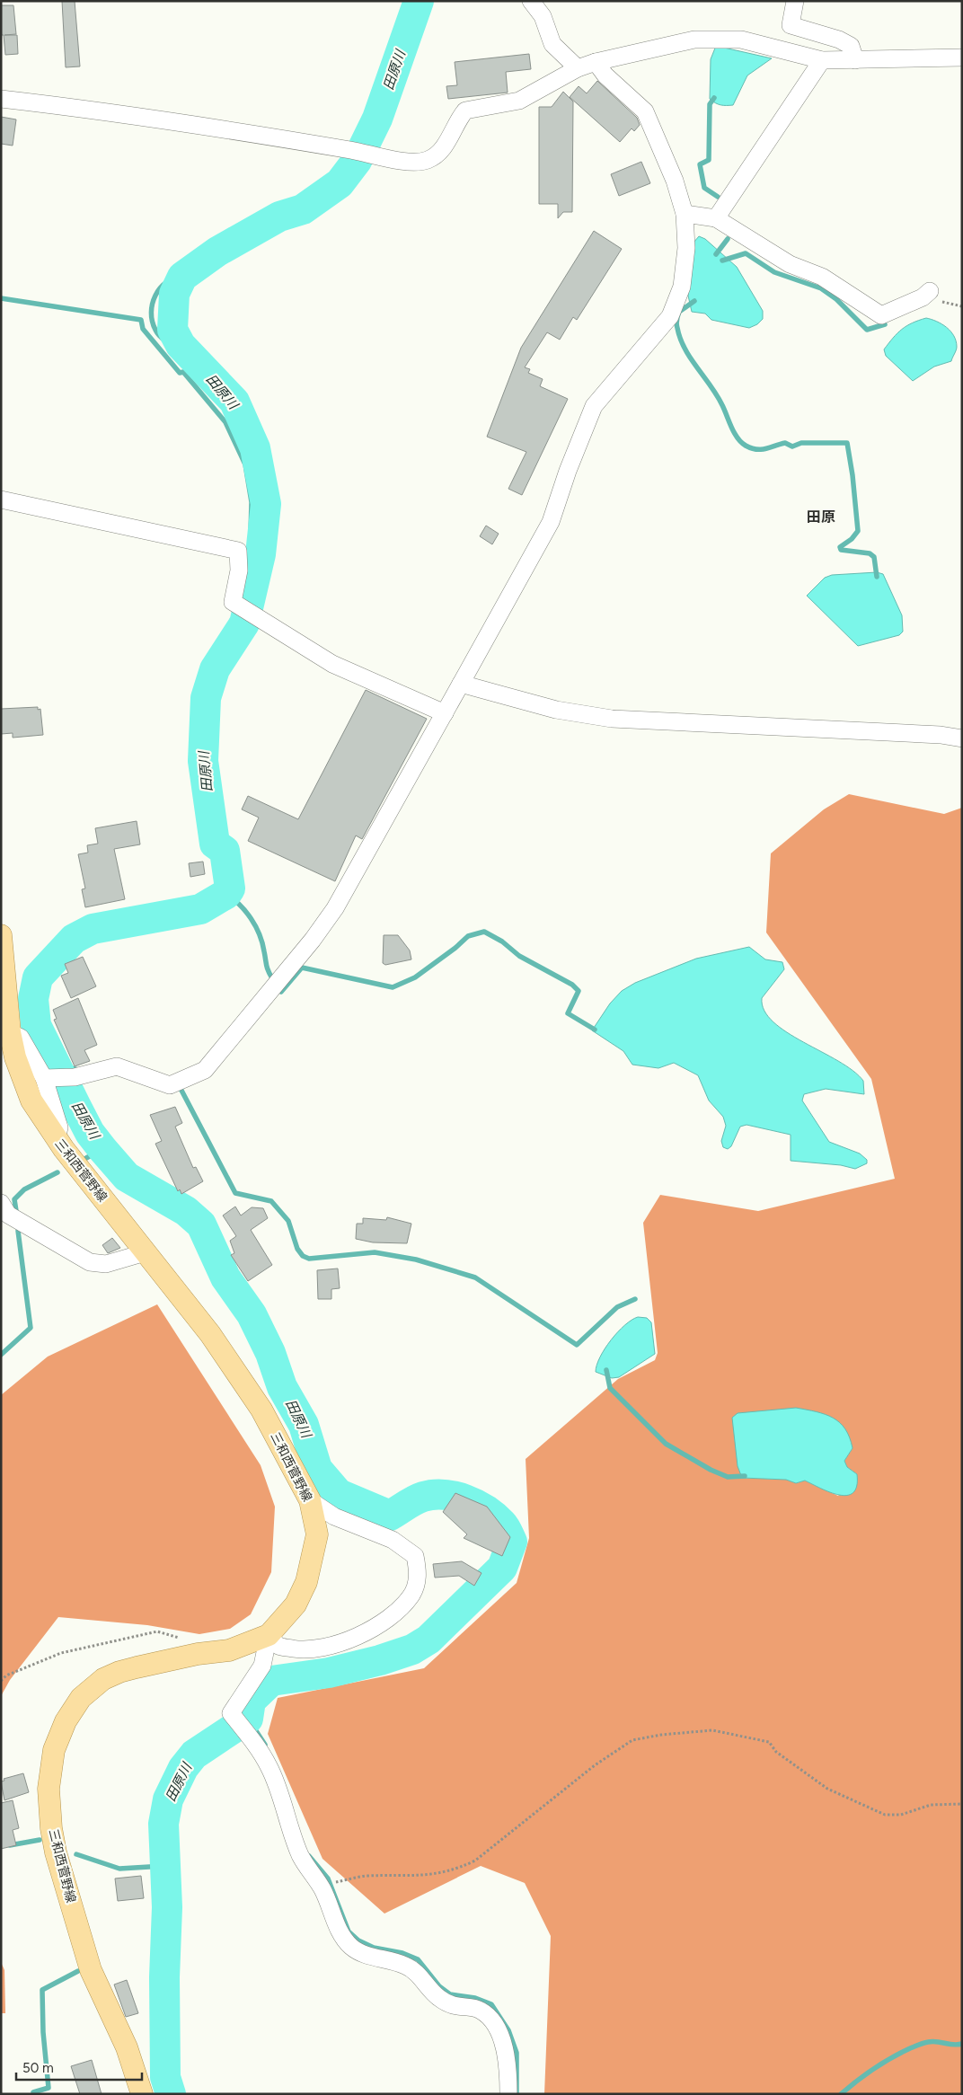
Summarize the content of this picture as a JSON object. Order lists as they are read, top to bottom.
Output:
{
  "streets": {
    "main road": ["三和西菅野線"]
  },
  "districts": ["田原"],
  "water": ["田原川"],
  "scale_bar": "50 m"
}
